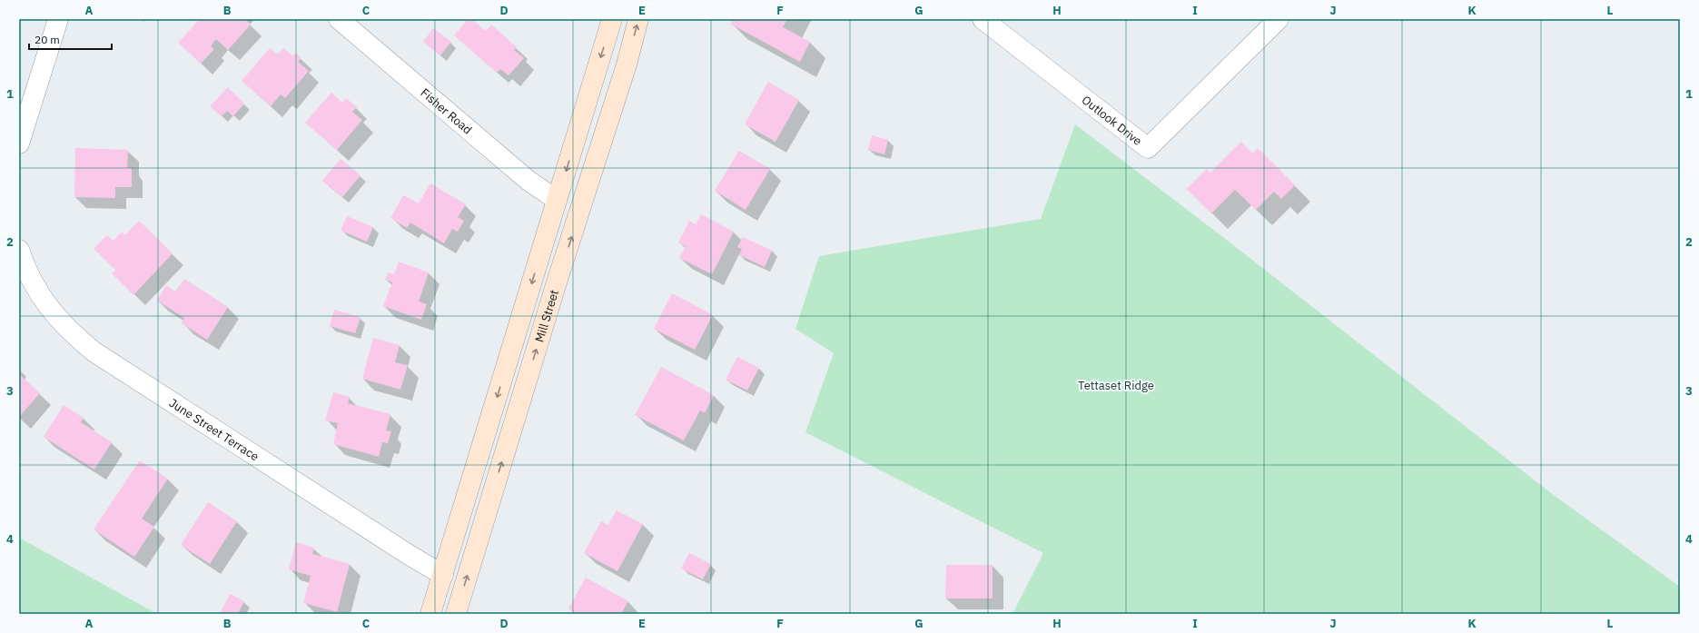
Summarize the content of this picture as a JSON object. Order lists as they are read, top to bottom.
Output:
{
  "streets": {
    "main road": ["Mill Street"],
    "street": ["Fisher Road", "Outlook Drive", "June Street Terrace"]
  },
  "crossings": [
    ["Fisher Road", "Mill Street"],
    ["Mill Street", "June Street Terrace"]
  ],
  "parks": ["Tettaset Ridge"],
  "scale_bar": "20 m",
  "grid": {
    "columns": [
      "A",
      "B",
      "C",
      "D",
      "E",
      "F",
      "G",
      "H",
      "I",
      "J",
      "K",
      "L"
    ],
    "rows": [
      "1",
      "2",
      "3",
      "4"
    ]
  }
}
